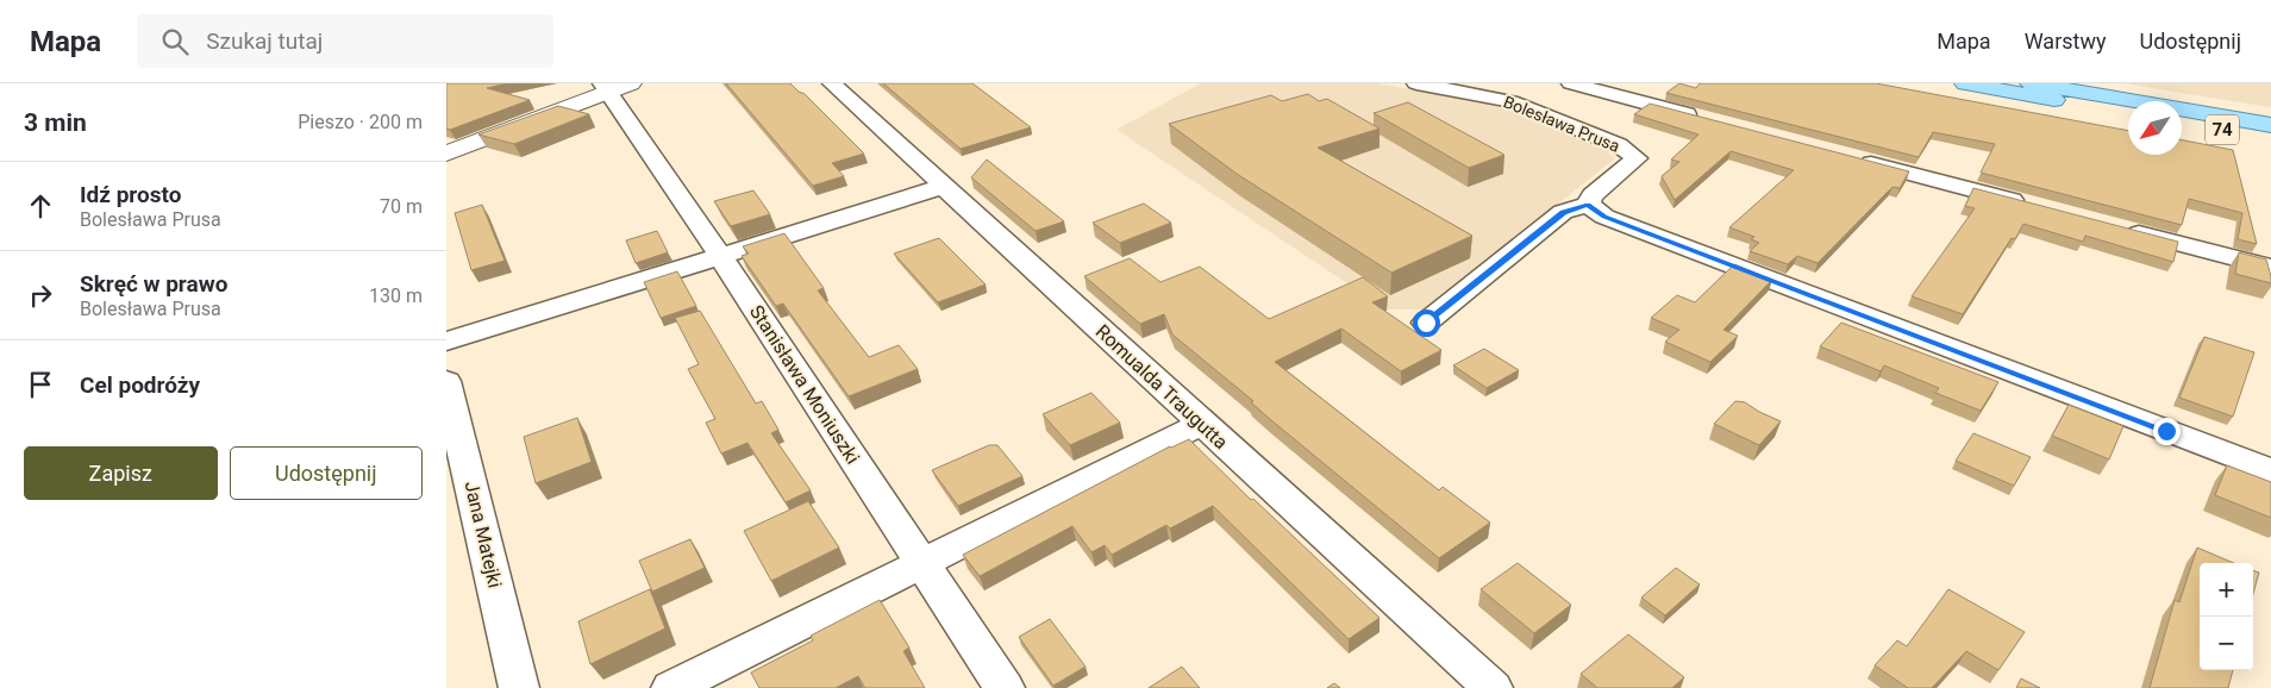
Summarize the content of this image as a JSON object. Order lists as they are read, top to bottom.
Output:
{
  "streets": {
    "main road": ["74"],
    "street": [
      "Bolesława Prusa",
      "Stanisława Moniuszki",
      "Romualda Traugutta",
      "Jana Matejki"
    ]
  },
  "north": "bottom left",
  "page": {
    "header": "Mapa",
    "search": "Szukaj tutaj",
    "nav": ["Mapa", "Warstwy", "Udostępnij"],
    "heading": ["3 min", "Pieszo · 200 m"],
    "list": [
      ["Idź prosto", "Bolesława Prusa", "70 m"],
      ["Skręć w prawo", "Bolesława Prusa", "130 m"],
      "Cel podróży"
    ],
    "buttons": ["Zapisz", "Udostępnij"],
    "map_buttons": ["+", "−"]
  }
}
